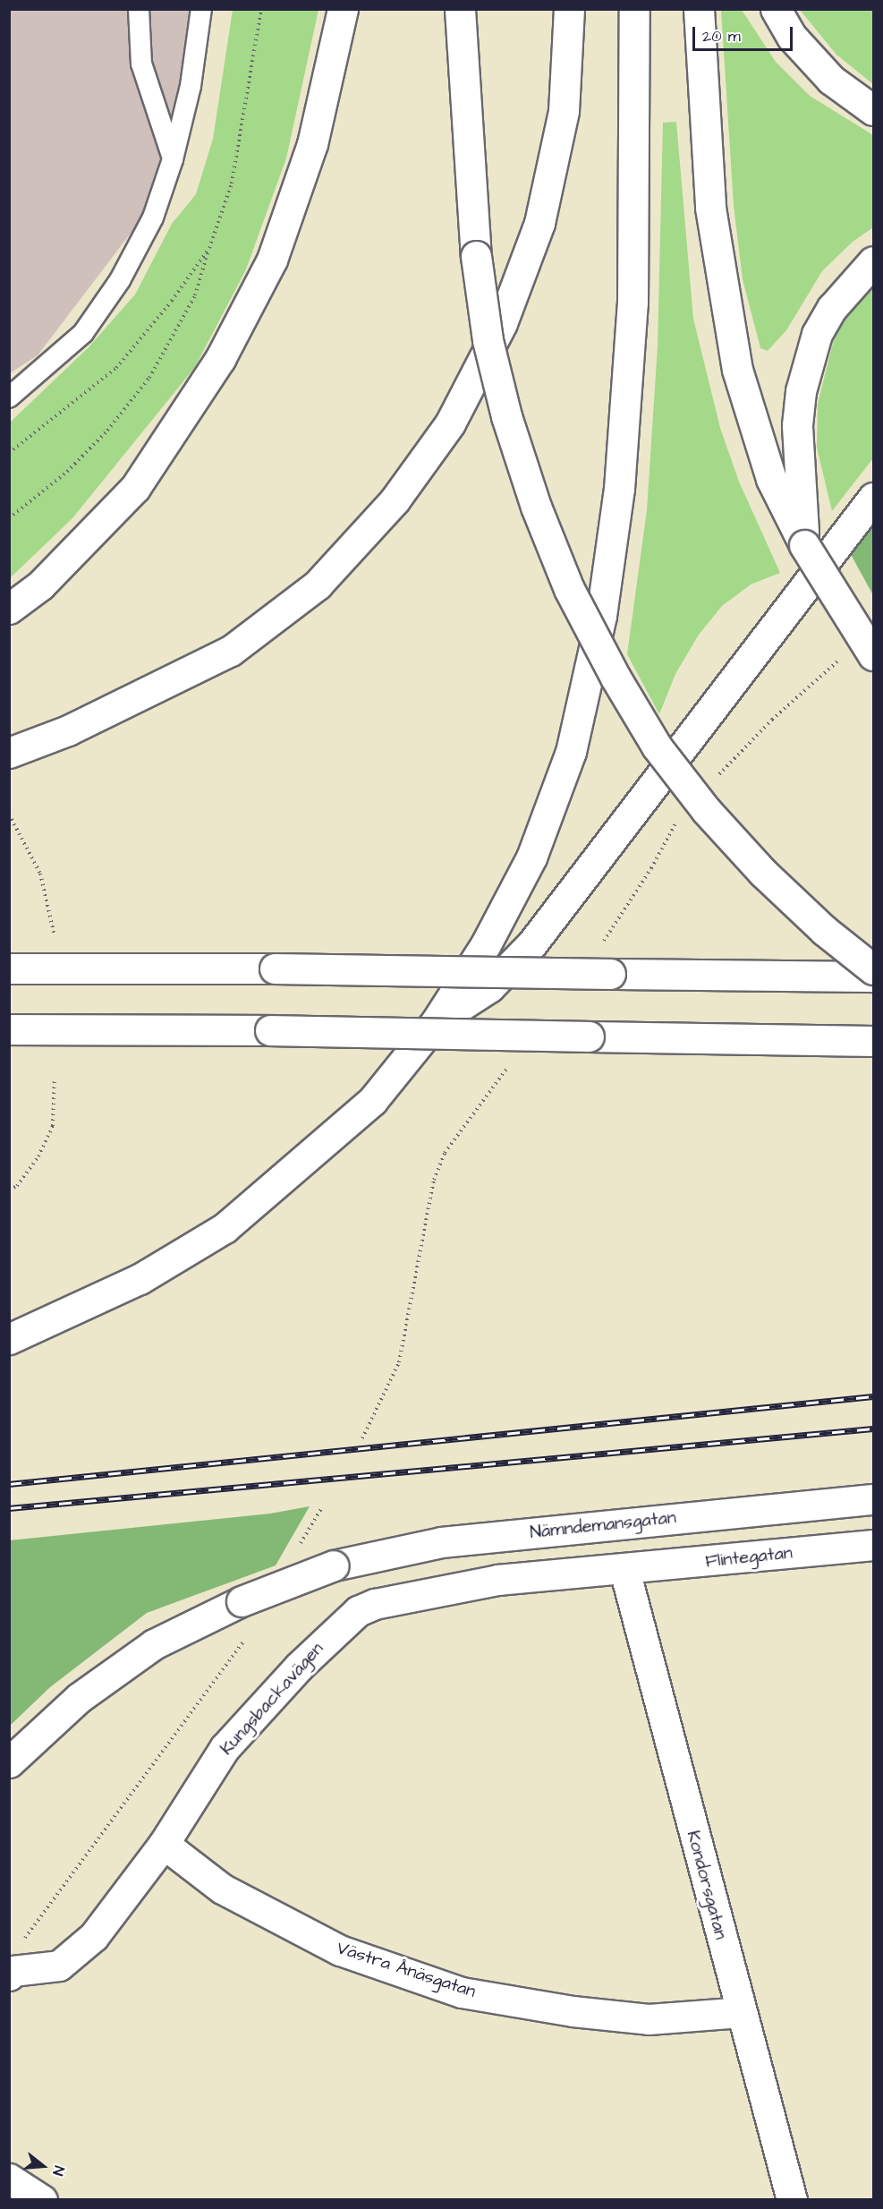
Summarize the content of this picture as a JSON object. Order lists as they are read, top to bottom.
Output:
{
  "streets": {
    "main road": [
      "Nämndemansgatan",
      "Flintegatan",
      "Kungsbackavägen",
      "Kondorsgatan",
      "Västra Ånäsgatan"
    ]
  },
  "crossings": [
    ["Flintegatan", "Kungsbackavägen"],
    ["Flintegatan", "Kondorsgatan"],
    ["Kungsbackavägen", "Kondorsgatan"],
    ["Kungsbackavägen", "Västra Ånäsgatan"],
    ["Kondorsgatan", "Västra Ånäsgatan"]
  ],
  "scale_bar": "20 m",
  "north": "right"
}
